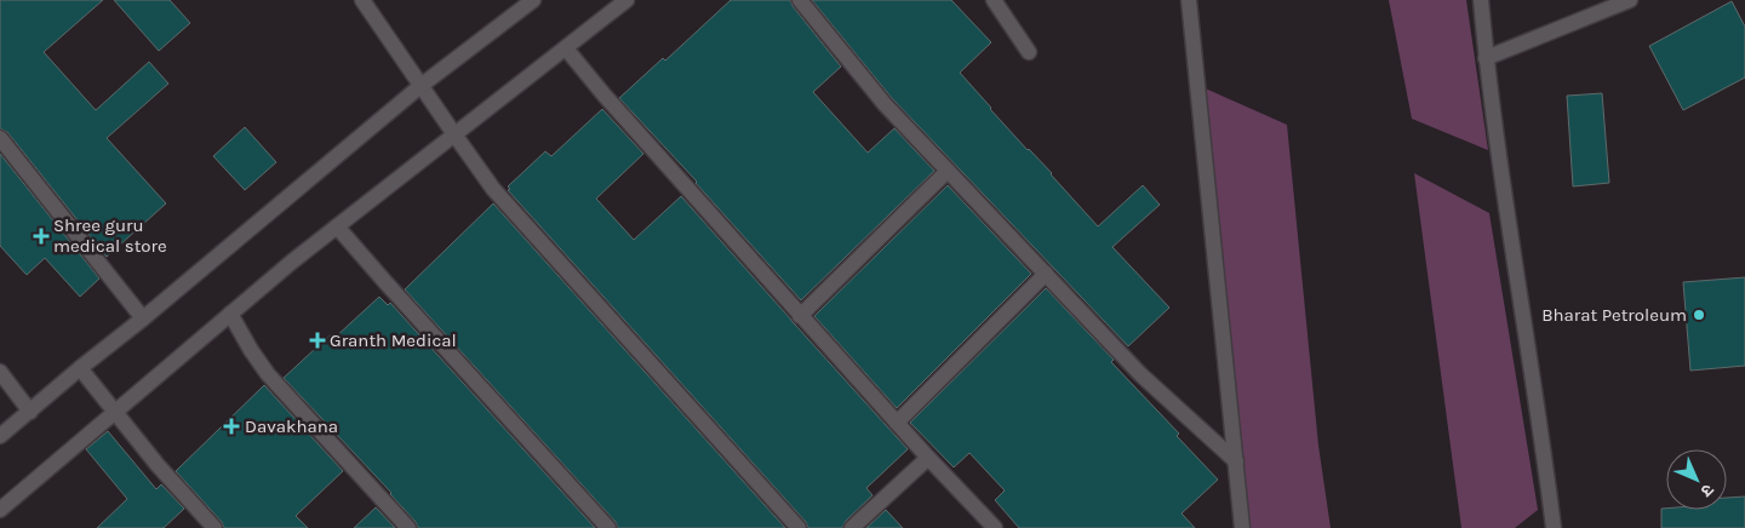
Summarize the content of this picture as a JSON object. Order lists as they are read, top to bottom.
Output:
{
  "places": {
    "health": ["Shree guru medical store", "Granth Medical", "Davakhana"],
    "other": ["Bharat Petroleum"]
  },
  "north": "bottom right"
}
